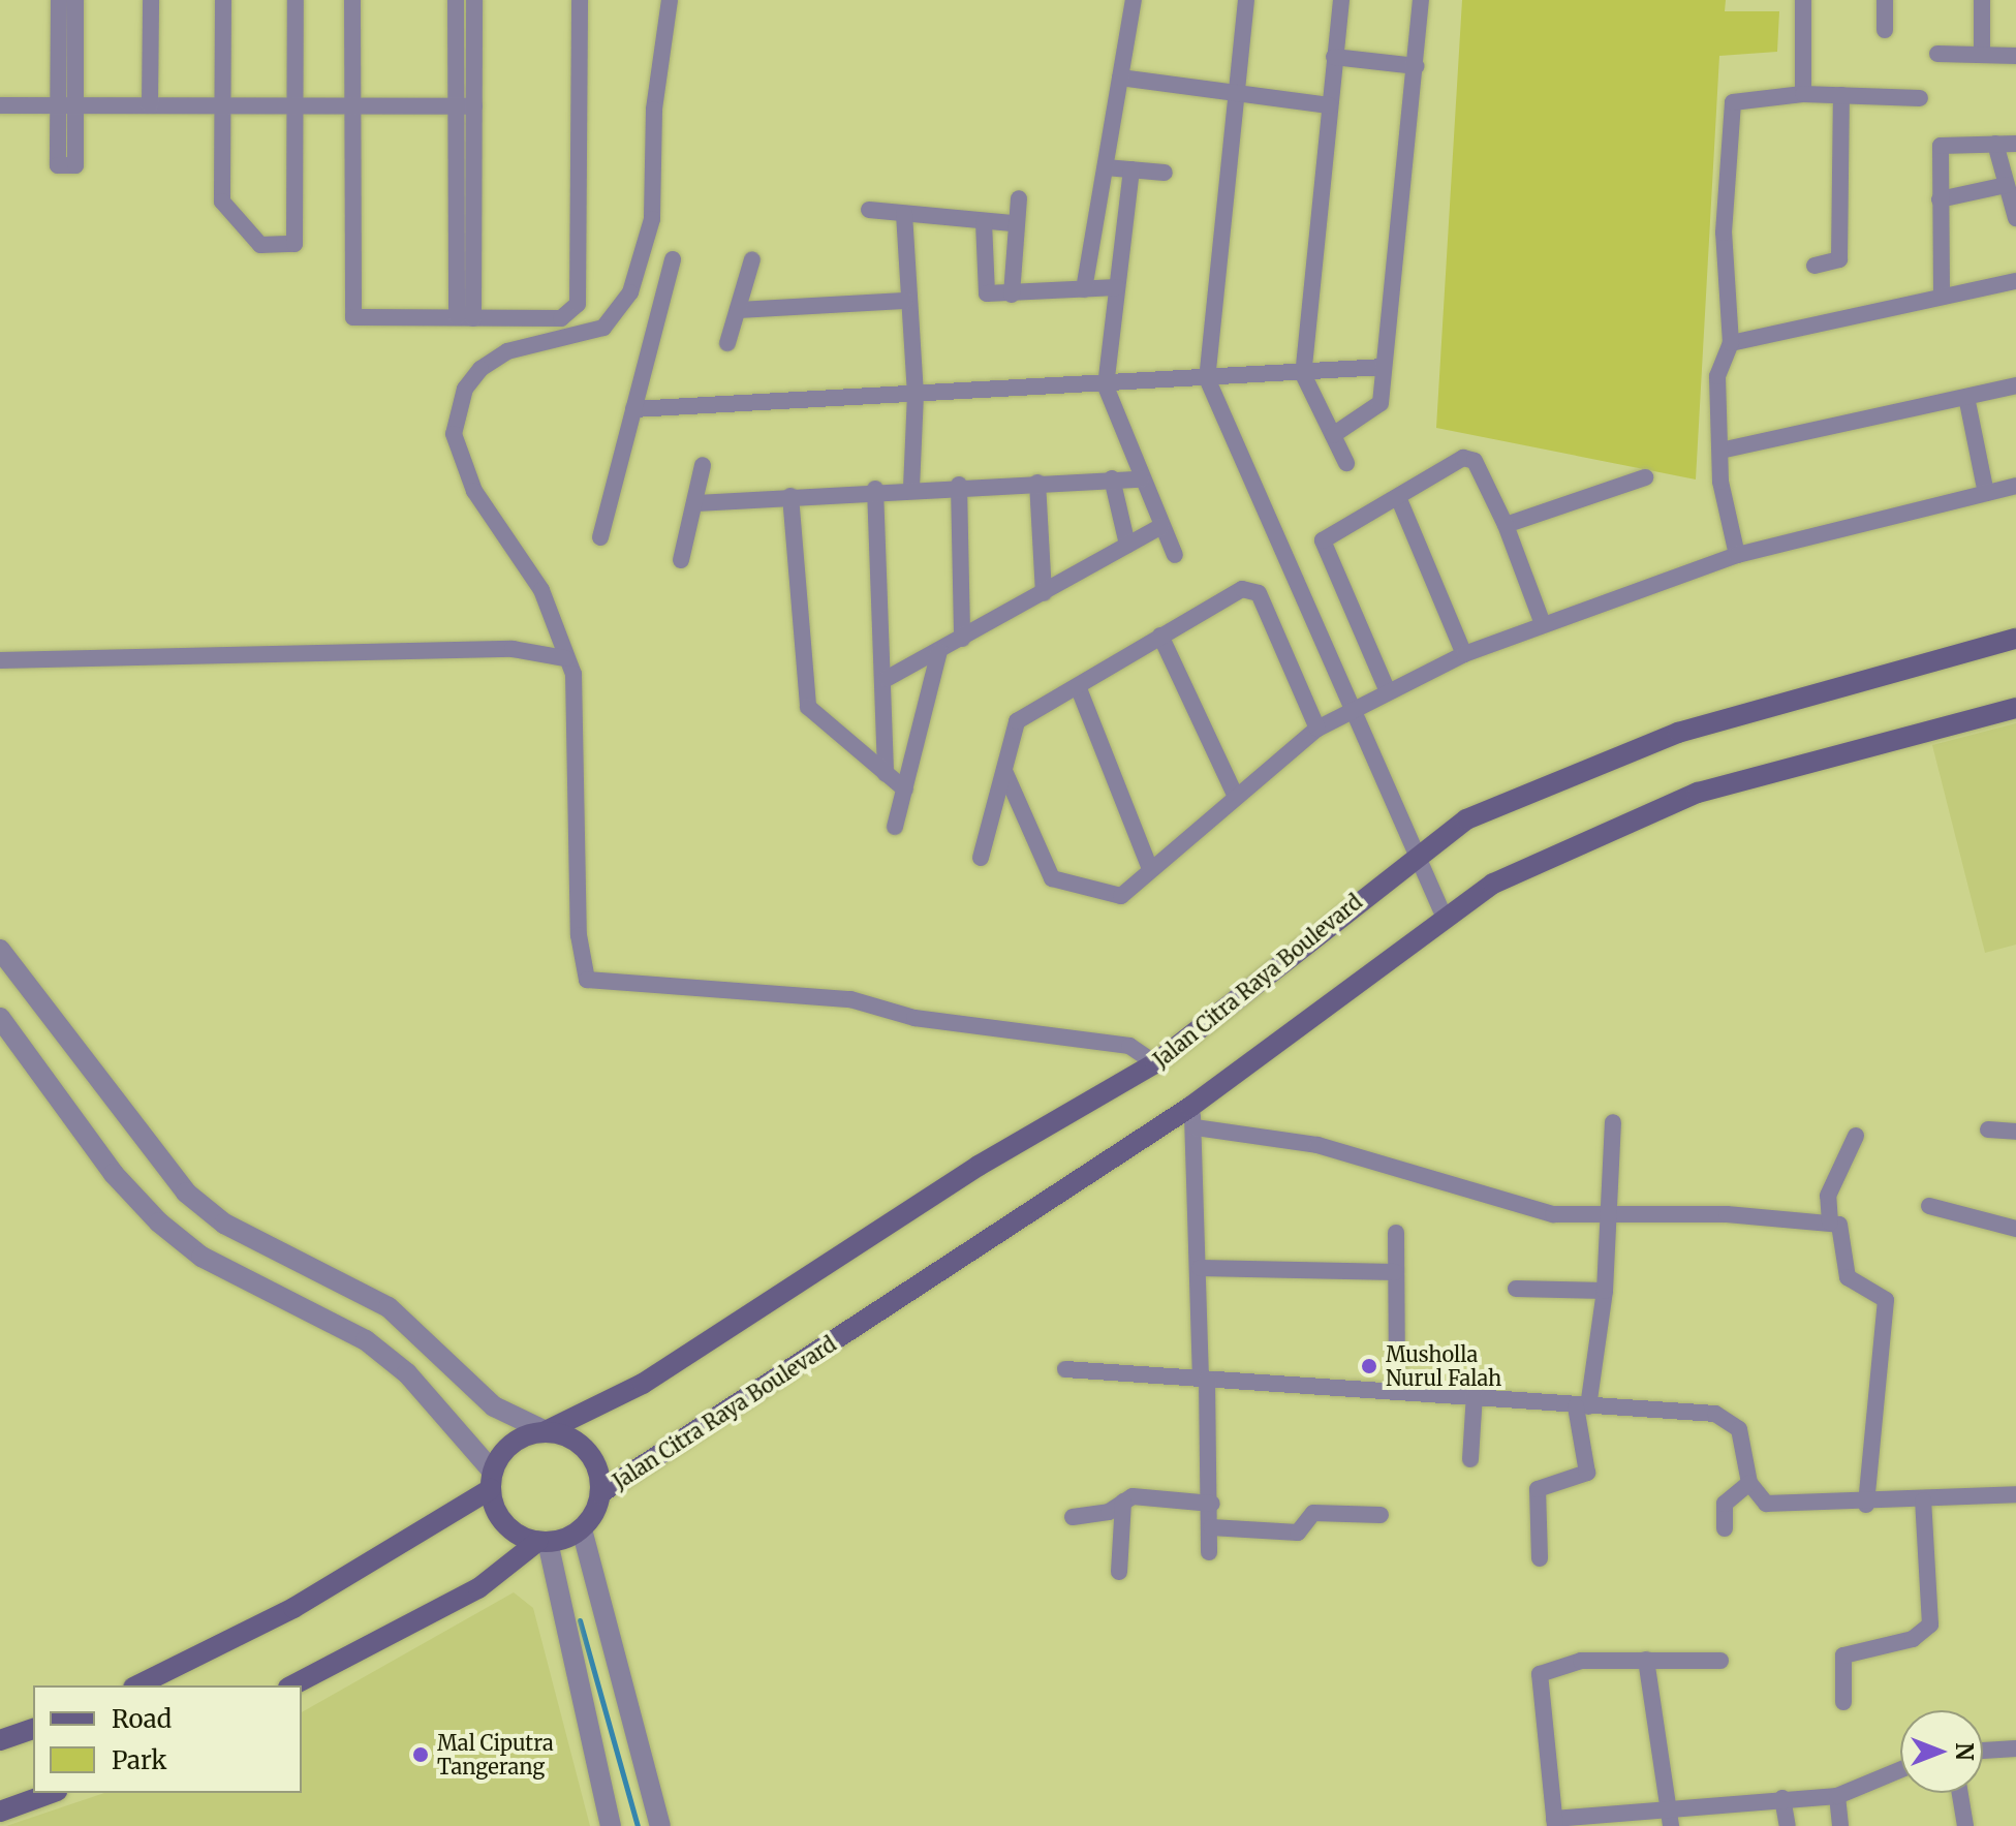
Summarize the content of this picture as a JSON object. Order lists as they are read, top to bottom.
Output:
{
  "streets": {
    "main road": ["Jalan Citra Raya Boulevard"]
  },
  "places": ["Musholla Nurul Falah", "Mal Ciputra Tangerang"],
  "legend": ["Road", "Park"],
  "north": "right"
}
